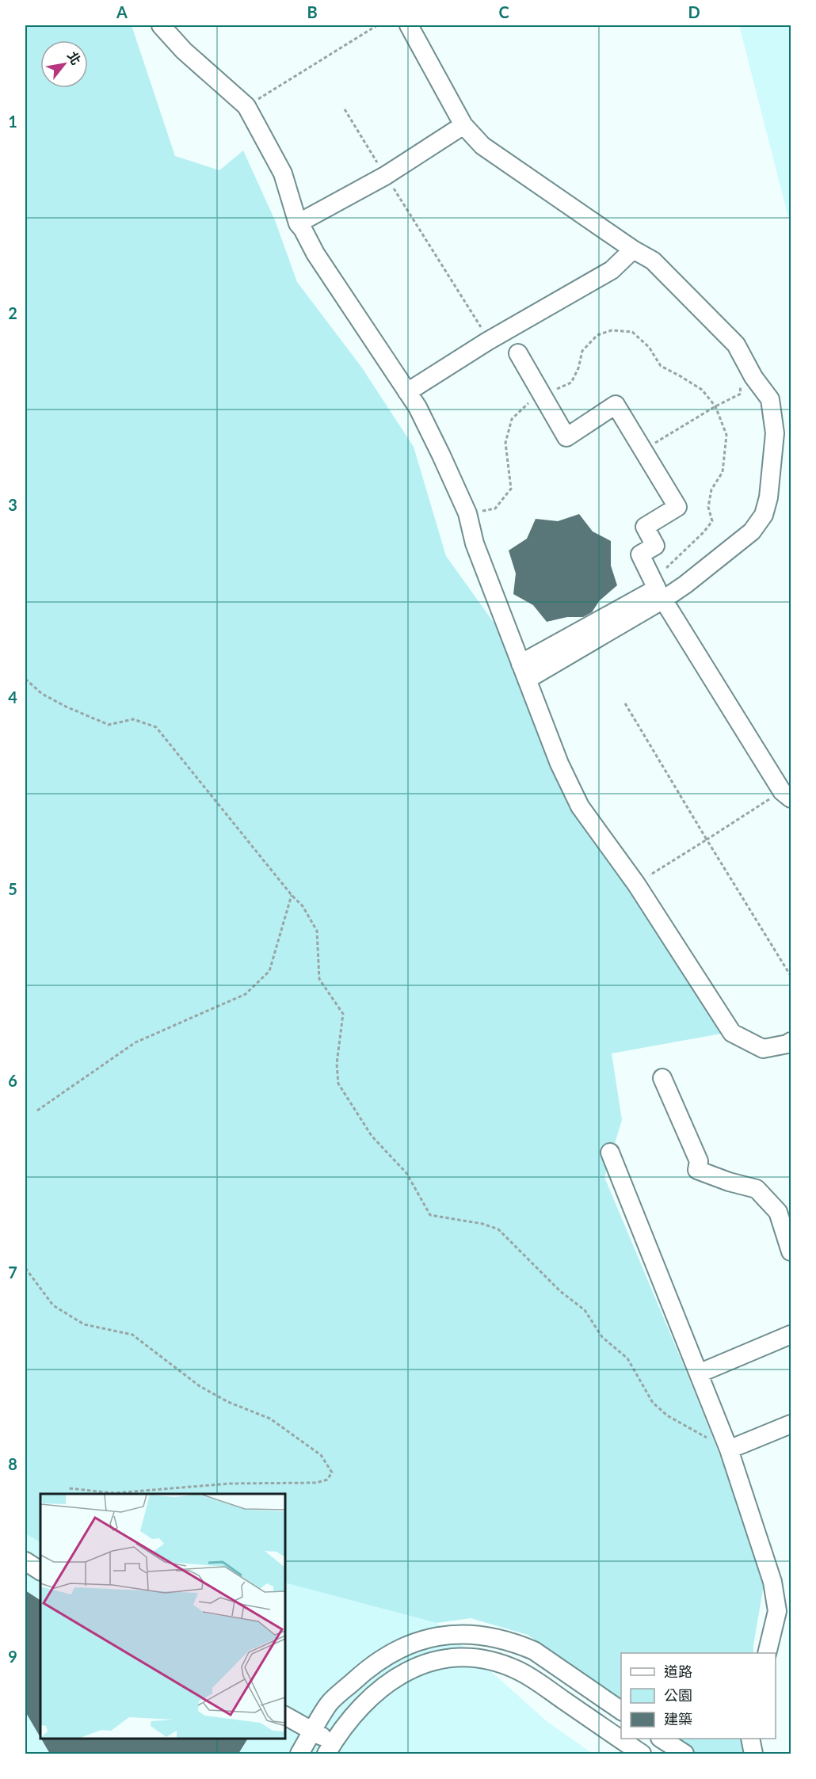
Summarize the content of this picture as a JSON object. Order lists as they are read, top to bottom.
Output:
{
  "legend": ["道路", "公園", "建築"],
  "north": "top right",
  "grid": {
    "columns": [
      "A",
      "B",
      "C",
      "D"
    ],
    "rows": [
      "1",
      "2",
      "3",
      "4",
      "5",
      "6",
      "7",
      "8",
      "9"
    ]
  }
}
